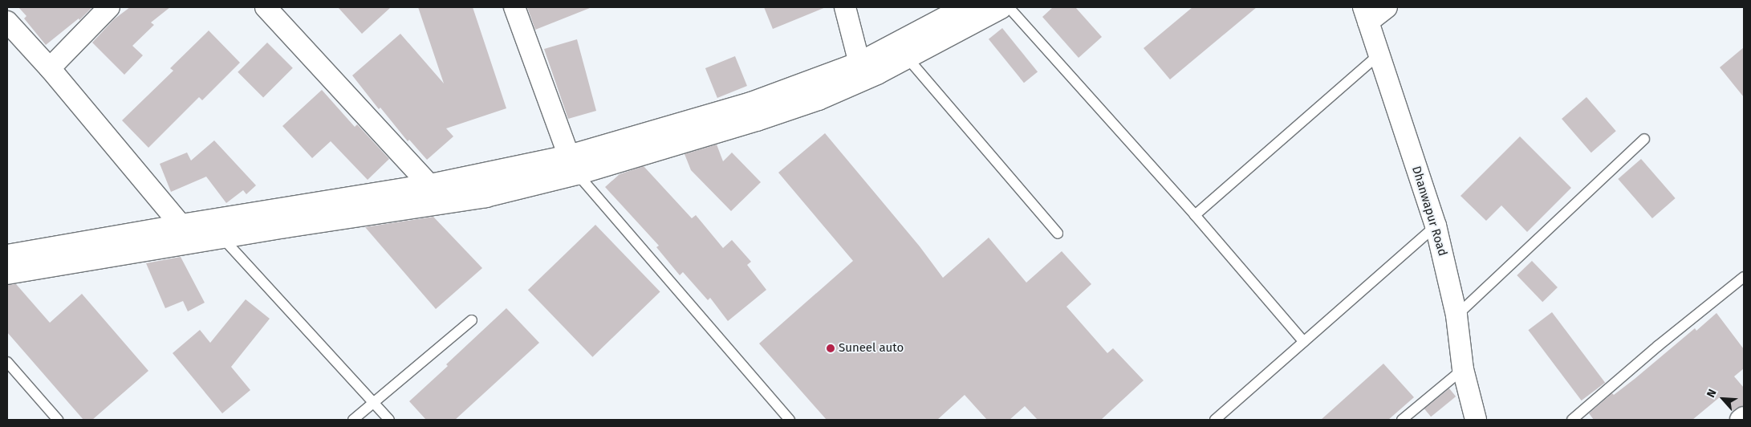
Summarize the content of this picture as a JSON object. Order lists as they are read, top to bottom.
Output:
{
  "streets": {
    "street": ["Dhanwapur Road"]
  },
  "places": ["Suneel auto"],
  "north": "top left"
}
